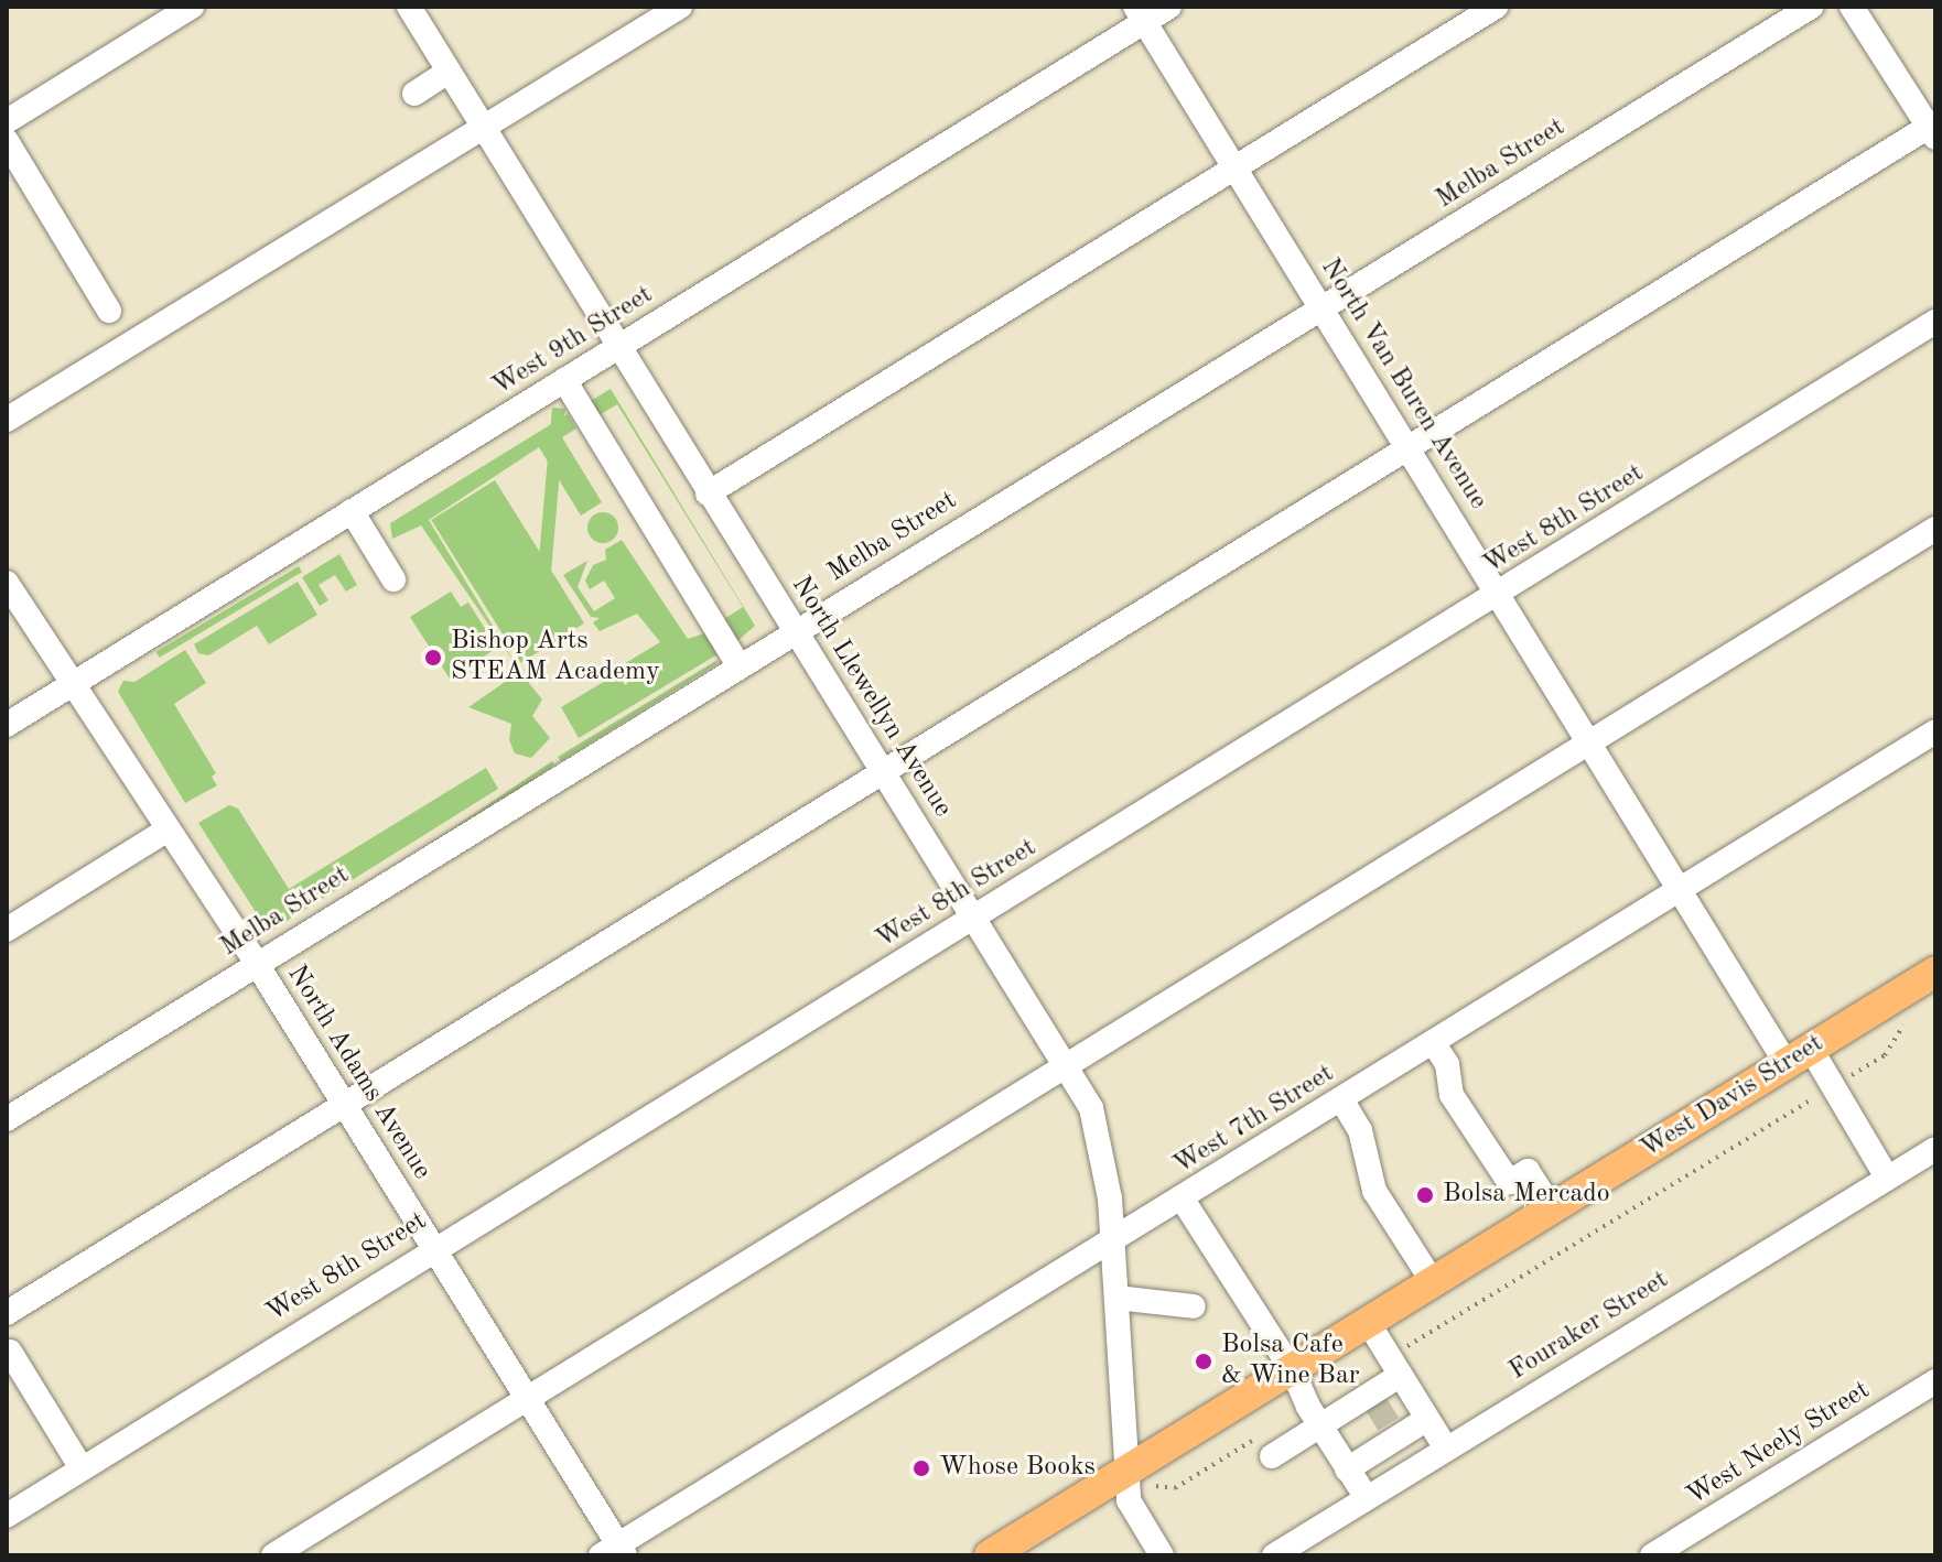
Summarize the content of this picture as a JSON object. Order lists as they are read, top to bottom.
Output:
{
  "streets": {
    "main road": ["West Davis Street"],
    "street": [
      "Melba Street",
      "West 9th Street",
      "North Van Buren Avenue",
      "West 8th Street",
      "North Llewellyn Avenue",
      "North Adams Avenue",
      "West 7th Street",
      "Fouraker Street",
      "West Neely Street"
    ]
  },
  "crossings": [
    ["Melba Street", "North Van Buren Avenue"],
    ["Melba Street", "North Llewellyn Avenue"],
    ["Melba Street", "North Adams Avenue"],
    ["West 9th Street", "North Van Buren Avenue"],
    ["West 9th Street", "North Llewellyn Avenue"],
    ["West 9th Street", "North Adams Avenue"],
    ["North Van Buren Avenue", "West 8th Street"],
    ["North Van Buren Avenue", "West Davis Street"],
    ["North Van Buren Avenue", "West 7th Street"],
    ["North Van Buren Avenue", "Fouraker Street"],
    ["West 8th Street", "North Llewellyn Avenue"],
    ["West 8th Street", "North Adams Avenue"],
    ["North Llewellyn Avenue", "West Davis Street"],
    ["North Llewellyn Avenue", "West 7th Street"],
    ["North Adams Avenue", "West 7th Street"]
  ],
  "places": [
    "Bishop Arts STEAM Academy",
    "Bolsa Mercado",
    "Bolsa Cafe & Wine Bar",
    "Whose Books"
  ]
}
